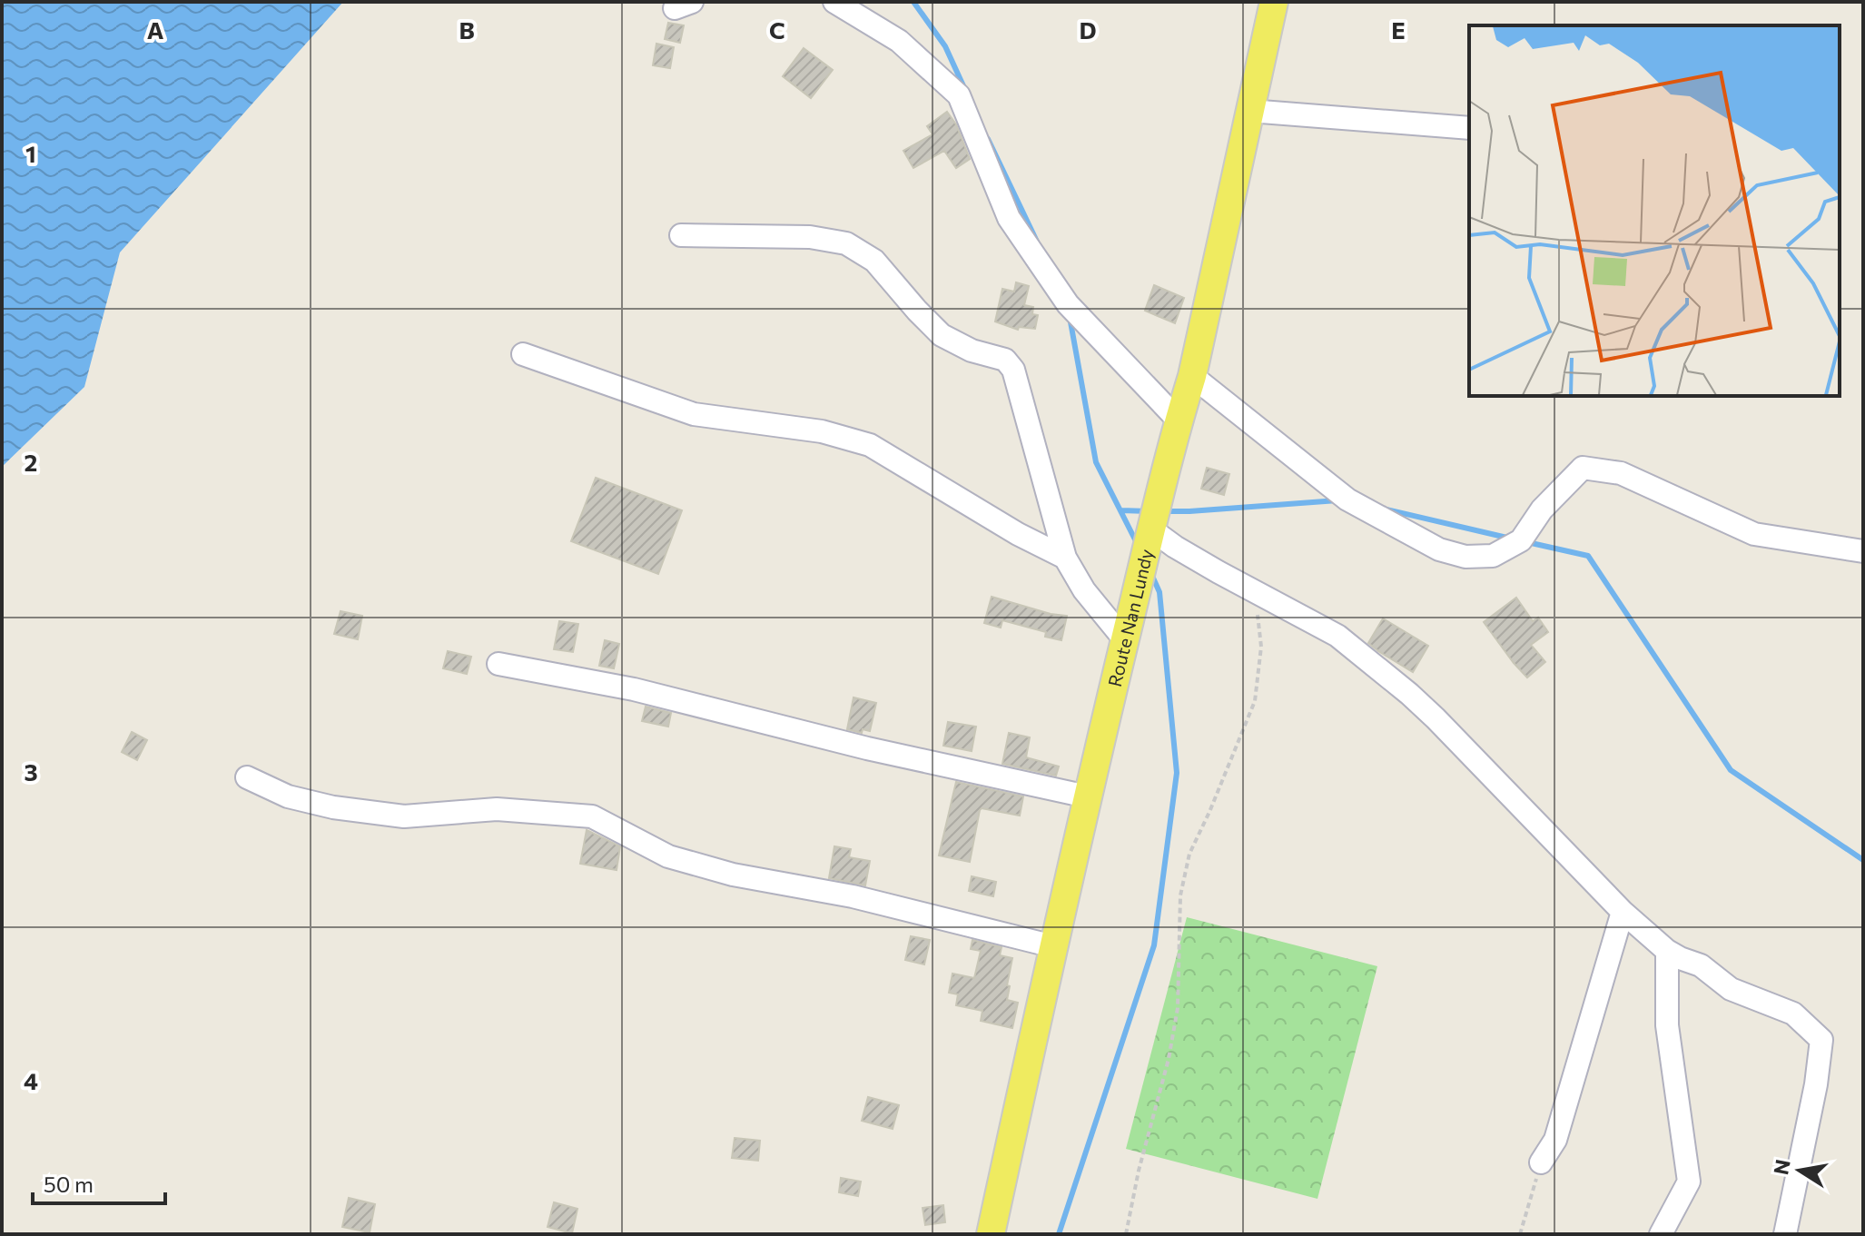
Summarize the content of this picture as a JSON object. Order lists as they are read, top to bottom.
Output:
{
  "streets": {
    "main road": ["Route Nan Lundy"]
  },
  "scale_bar": "50 m",
  "north": "left",
  "grid": {
    "columns": [
      "A",
      "B",
      "C",
      "D",
      "E"
    ],
    "rows": [
      "1",
      "2",
      "3",
      "4"
    ]
  }
}
